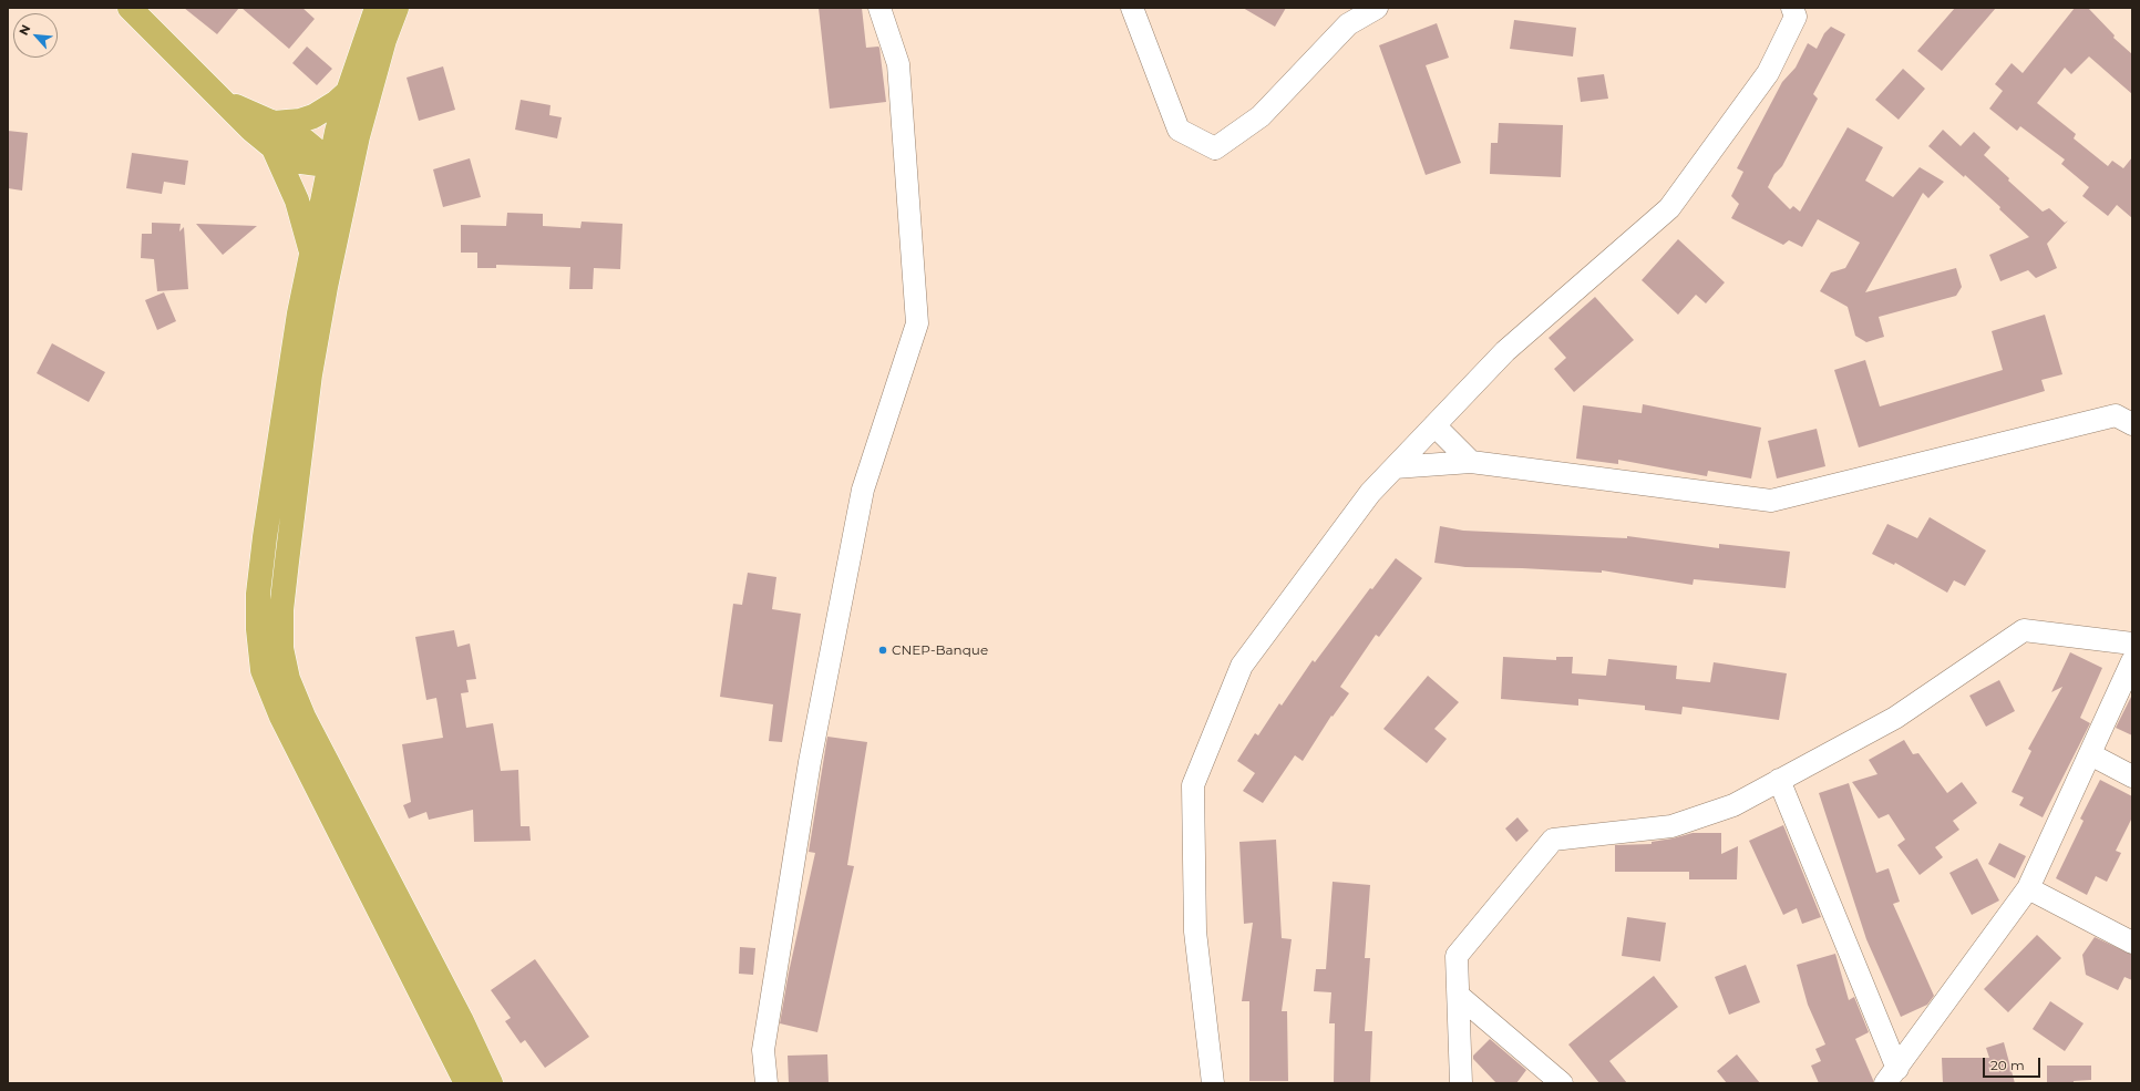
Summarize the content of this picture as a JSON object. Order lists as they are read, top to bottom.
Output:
{
  "places": ["CNEP-Banque"],
  "scale_bar": "20 m",
  "north": "top left"
}
